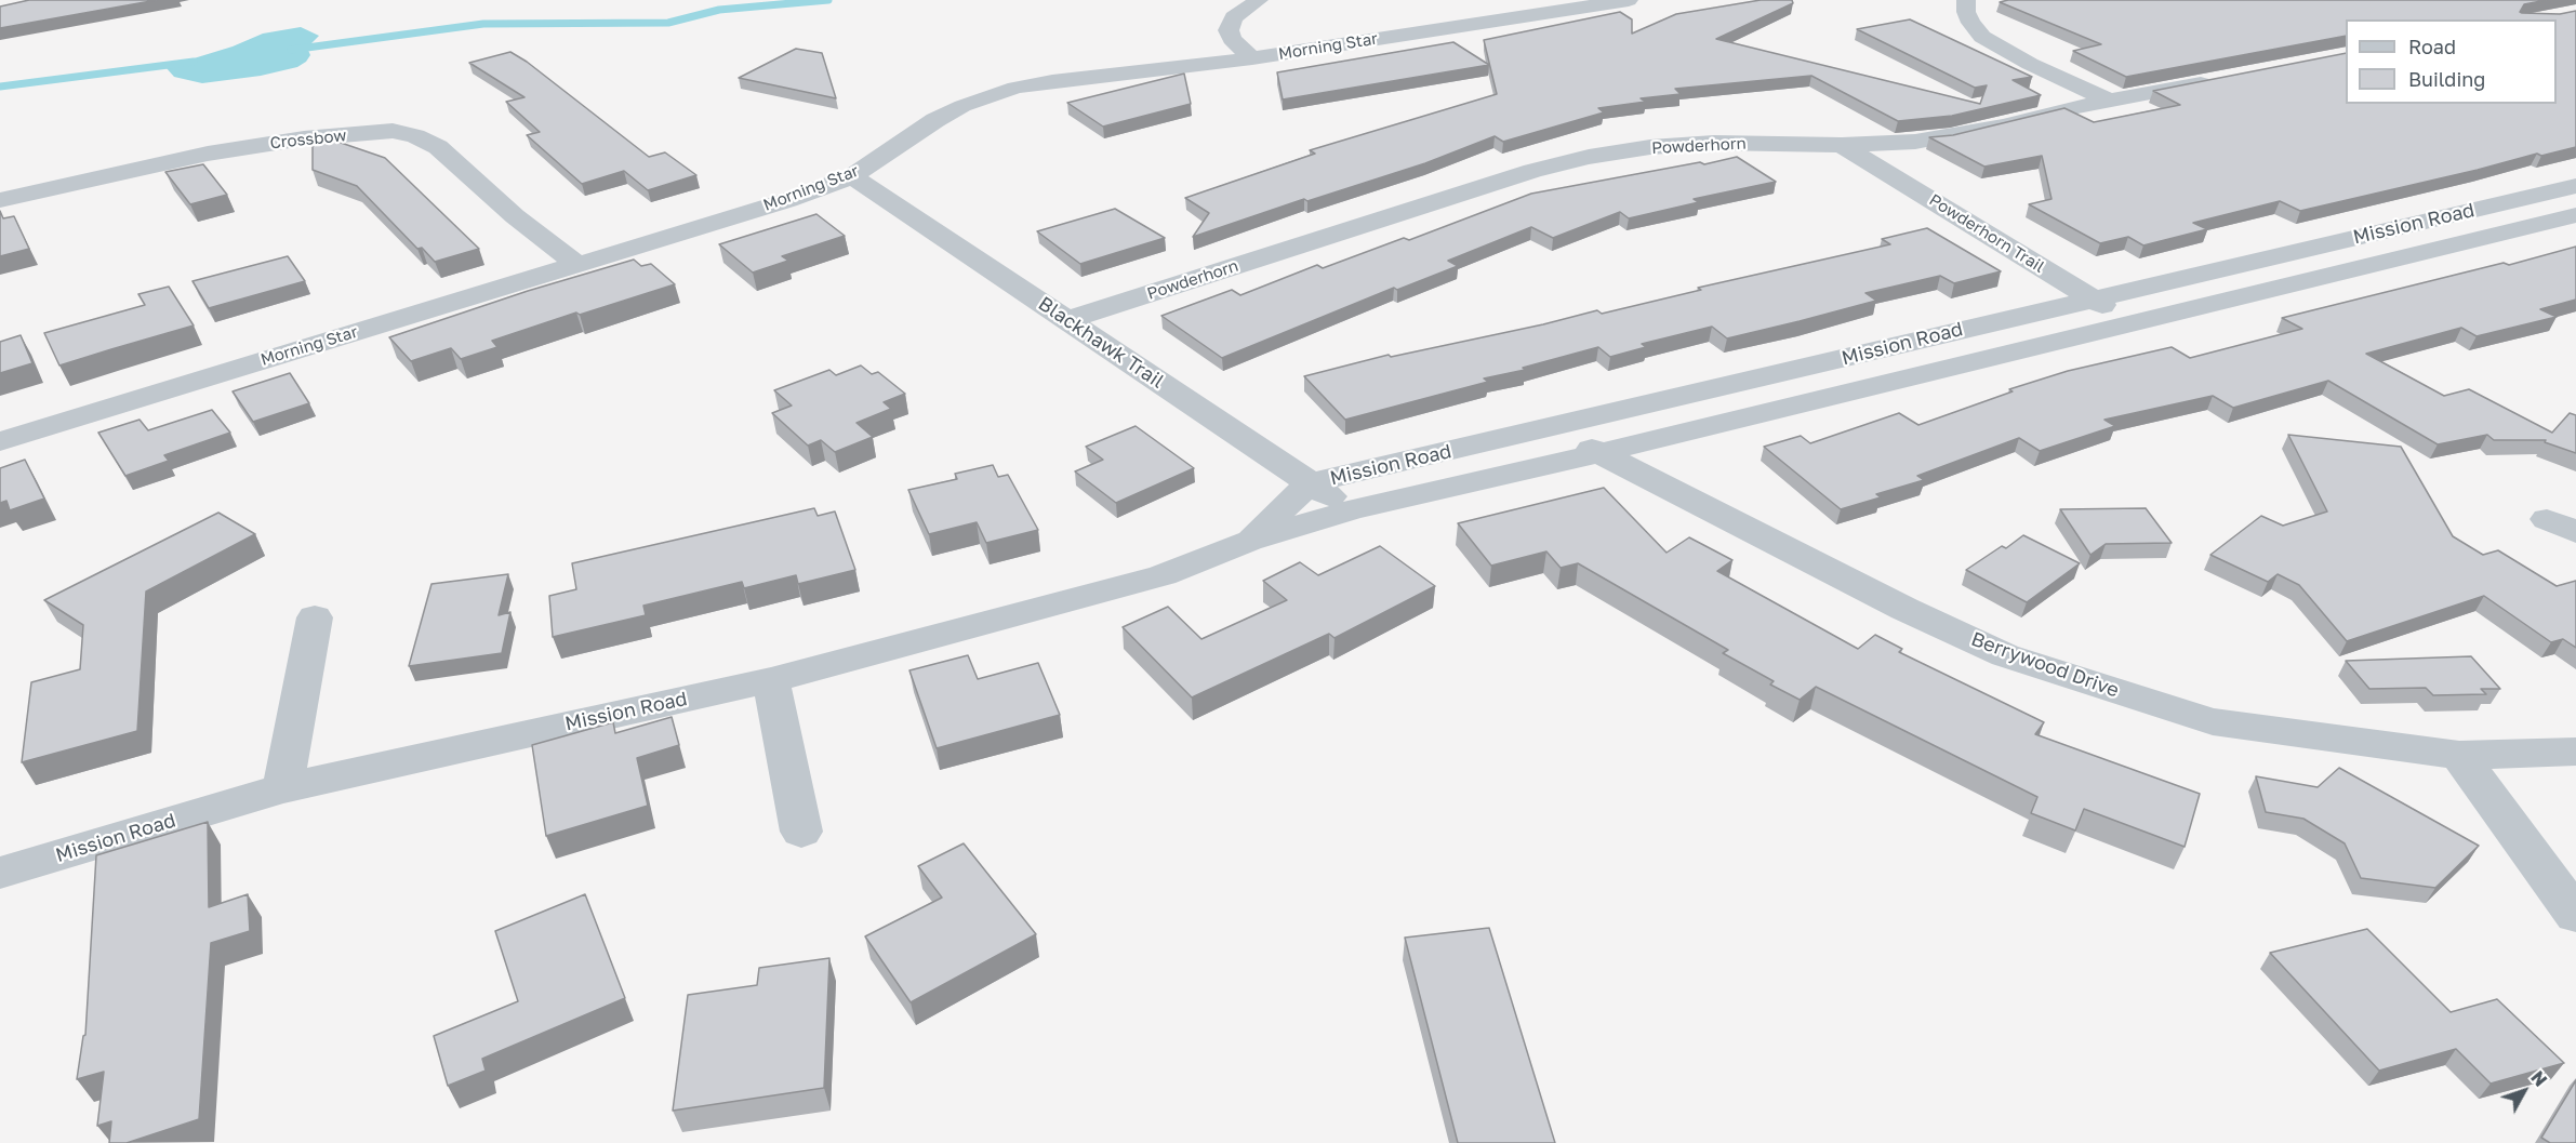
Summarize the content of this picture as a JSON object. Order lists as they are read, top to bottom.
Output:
{
  "streets": {
    "street": [
      "Morning Star",
      "Crossbow",
      "Powderhorn",
      "Mission Road",
      "Powderhorn Trail",
      "Blackhawk Trail",
      "Berrywood Drive"
    ]
  },
  "crossings": [
    ["Morning Star", "Crossbow"],
    ["Morning Star", "Blackhawk Trail"],
    ["Powderhorn", "Powderhorn Trail"],
    ["Powderhorn", "Blackhawk Trail"],
    ["Mission Road", "Powderhorn Trail"],
    ["Mission Road", "Blackhawk Trail"],
    ["Mission Road", "Berrywood Drive"]
  ],
  "legend": ["Road", "Building"],
  "north": "top right"
}
